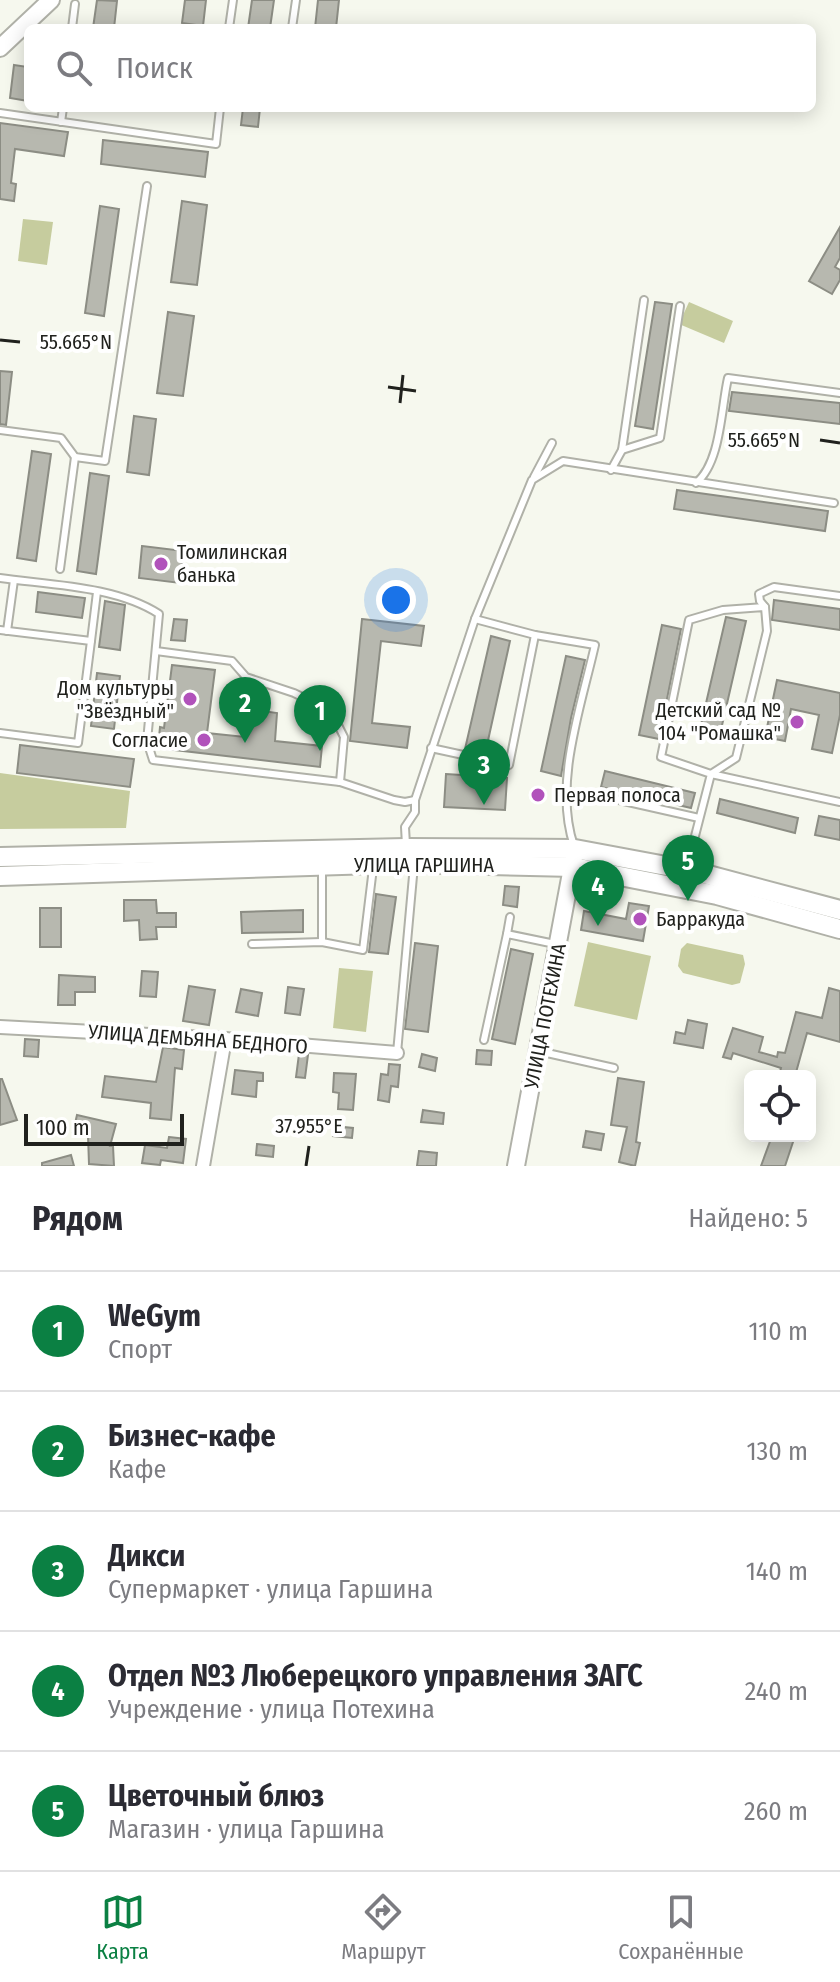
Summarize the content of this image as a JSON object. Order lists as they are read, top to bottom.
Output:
{
  "streets": {
    "main road": ["УЛИЦА ГАРШИНА"],
    "street": ["УЛИЦА ПОТЕХИНА", "УЛИЦА ДЕМЬЯНА БЕДНОГО"]
  },
  "crossings": [
    ["УЛИЦА ГАРШИНА", "УЛИЦА ПОТЕХИНА"]
  ],
  "places": [
    "Томилинская банька",
    "Дом культуры \"Звёздный\"",
    "Детский сад № 104 \"Ромашка\"",
    "Согласие",
    "Первая полоса",
    "Барракуда"
  ],
  "scale_bar": "100 m",
  "page": {
    "search": "Поиск",
    "pins": [
      "2",
      "1",
      "3",
      "5",
      "4"
    ],
    "scale": "100 m",
    "heading": ["Рядом", "Найдено: 5"],
    "list": [
      {
        "mark": "1",
        "name": "WeGym",
        "note": "Спорт",
        "value": "110 m"
      },
      {
        "mark": "2",
        "name": "Бизнес-кафе",
        "note": "Кафе",
        "value": "130 m"
      },
      {
        "mark": "3",
        "name": "Дикси",
        "note": "Супермаркет · улица Гаршина",
        "value": "140 m"
      },
      {
        "mark": "4",
        "name": "Отдел №3 Люберецкого управления ЗАГС",
        "note": "Учреждение · улица Потехина",
        "value": "240 m"
      },
      {
        "mark": "5",
        "name": "Цветочный блюз",
        "note": "Магазин · улица Гаршина",
        "value": "260 m"
      }
    ],
    "nav": ["Карта", "Маршрут", "Сохранённые"]
  },
  "coordinates": ["55.665°N", "37.955°E"]
}
